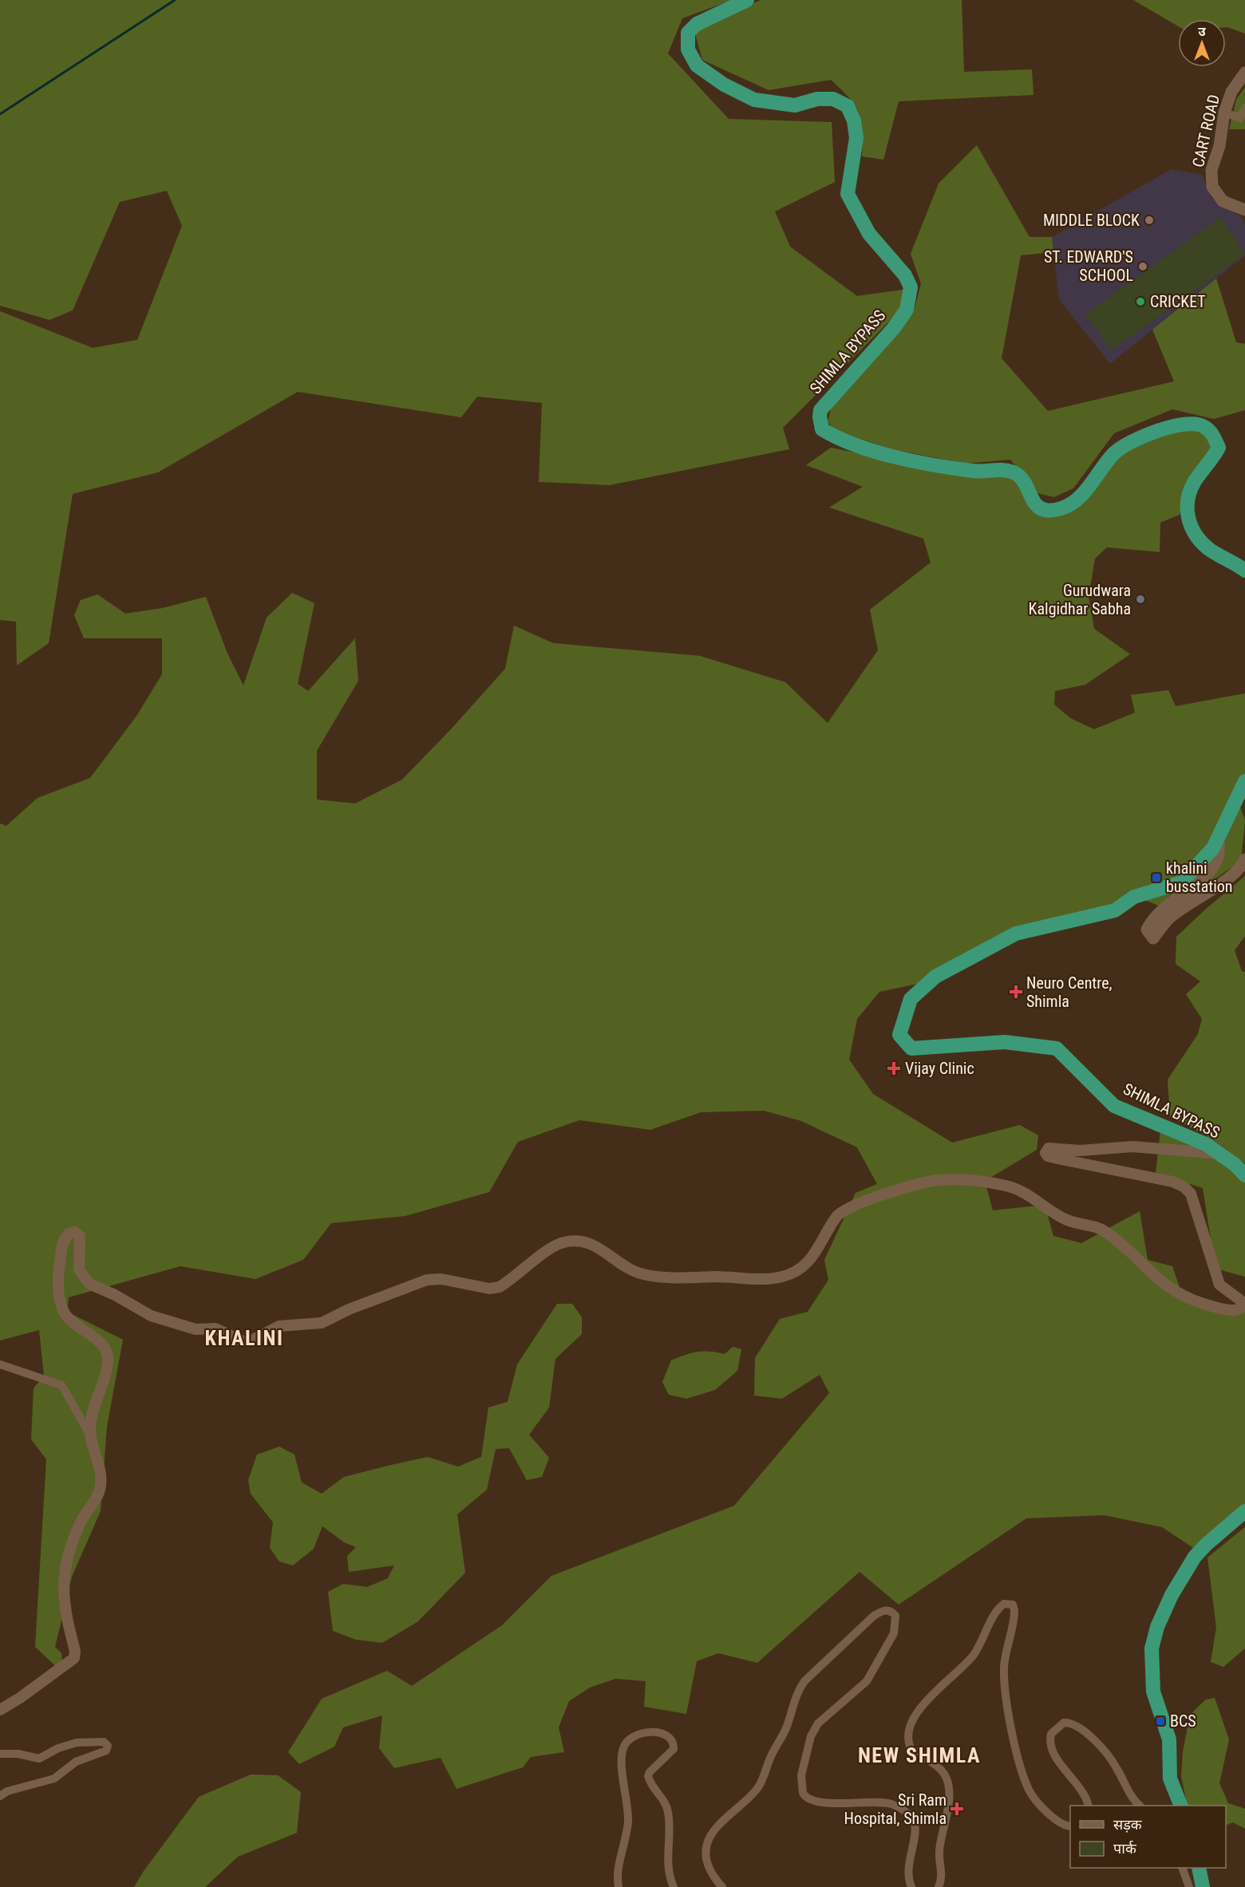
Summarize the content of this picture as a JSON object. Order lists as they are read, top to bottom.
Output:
{
  "streets": {
    "highway": ["SHIMLA BYPASS"],
    "main road": ["CART ROAD"]
  },
  "districts": ["KHALINI", "NEW SHIMLA"],
  "places": {
    "other": [
      "MIDDLE BLOCK",
      "ST. EDWARD'S SCHOOL",
      "CRICKET",
      "Gurudwara Kalgidhar Sabha"
    ],
    "transit": ["khalini busstation", "BCS"],
    "health": ["Neuro Centre, Shimla", "Vijay Clinic", "Sri Ram Hospital, Shimla"]
  },
  "legend": ["सड़क", "पार्क"],
  "north": "top"
}
